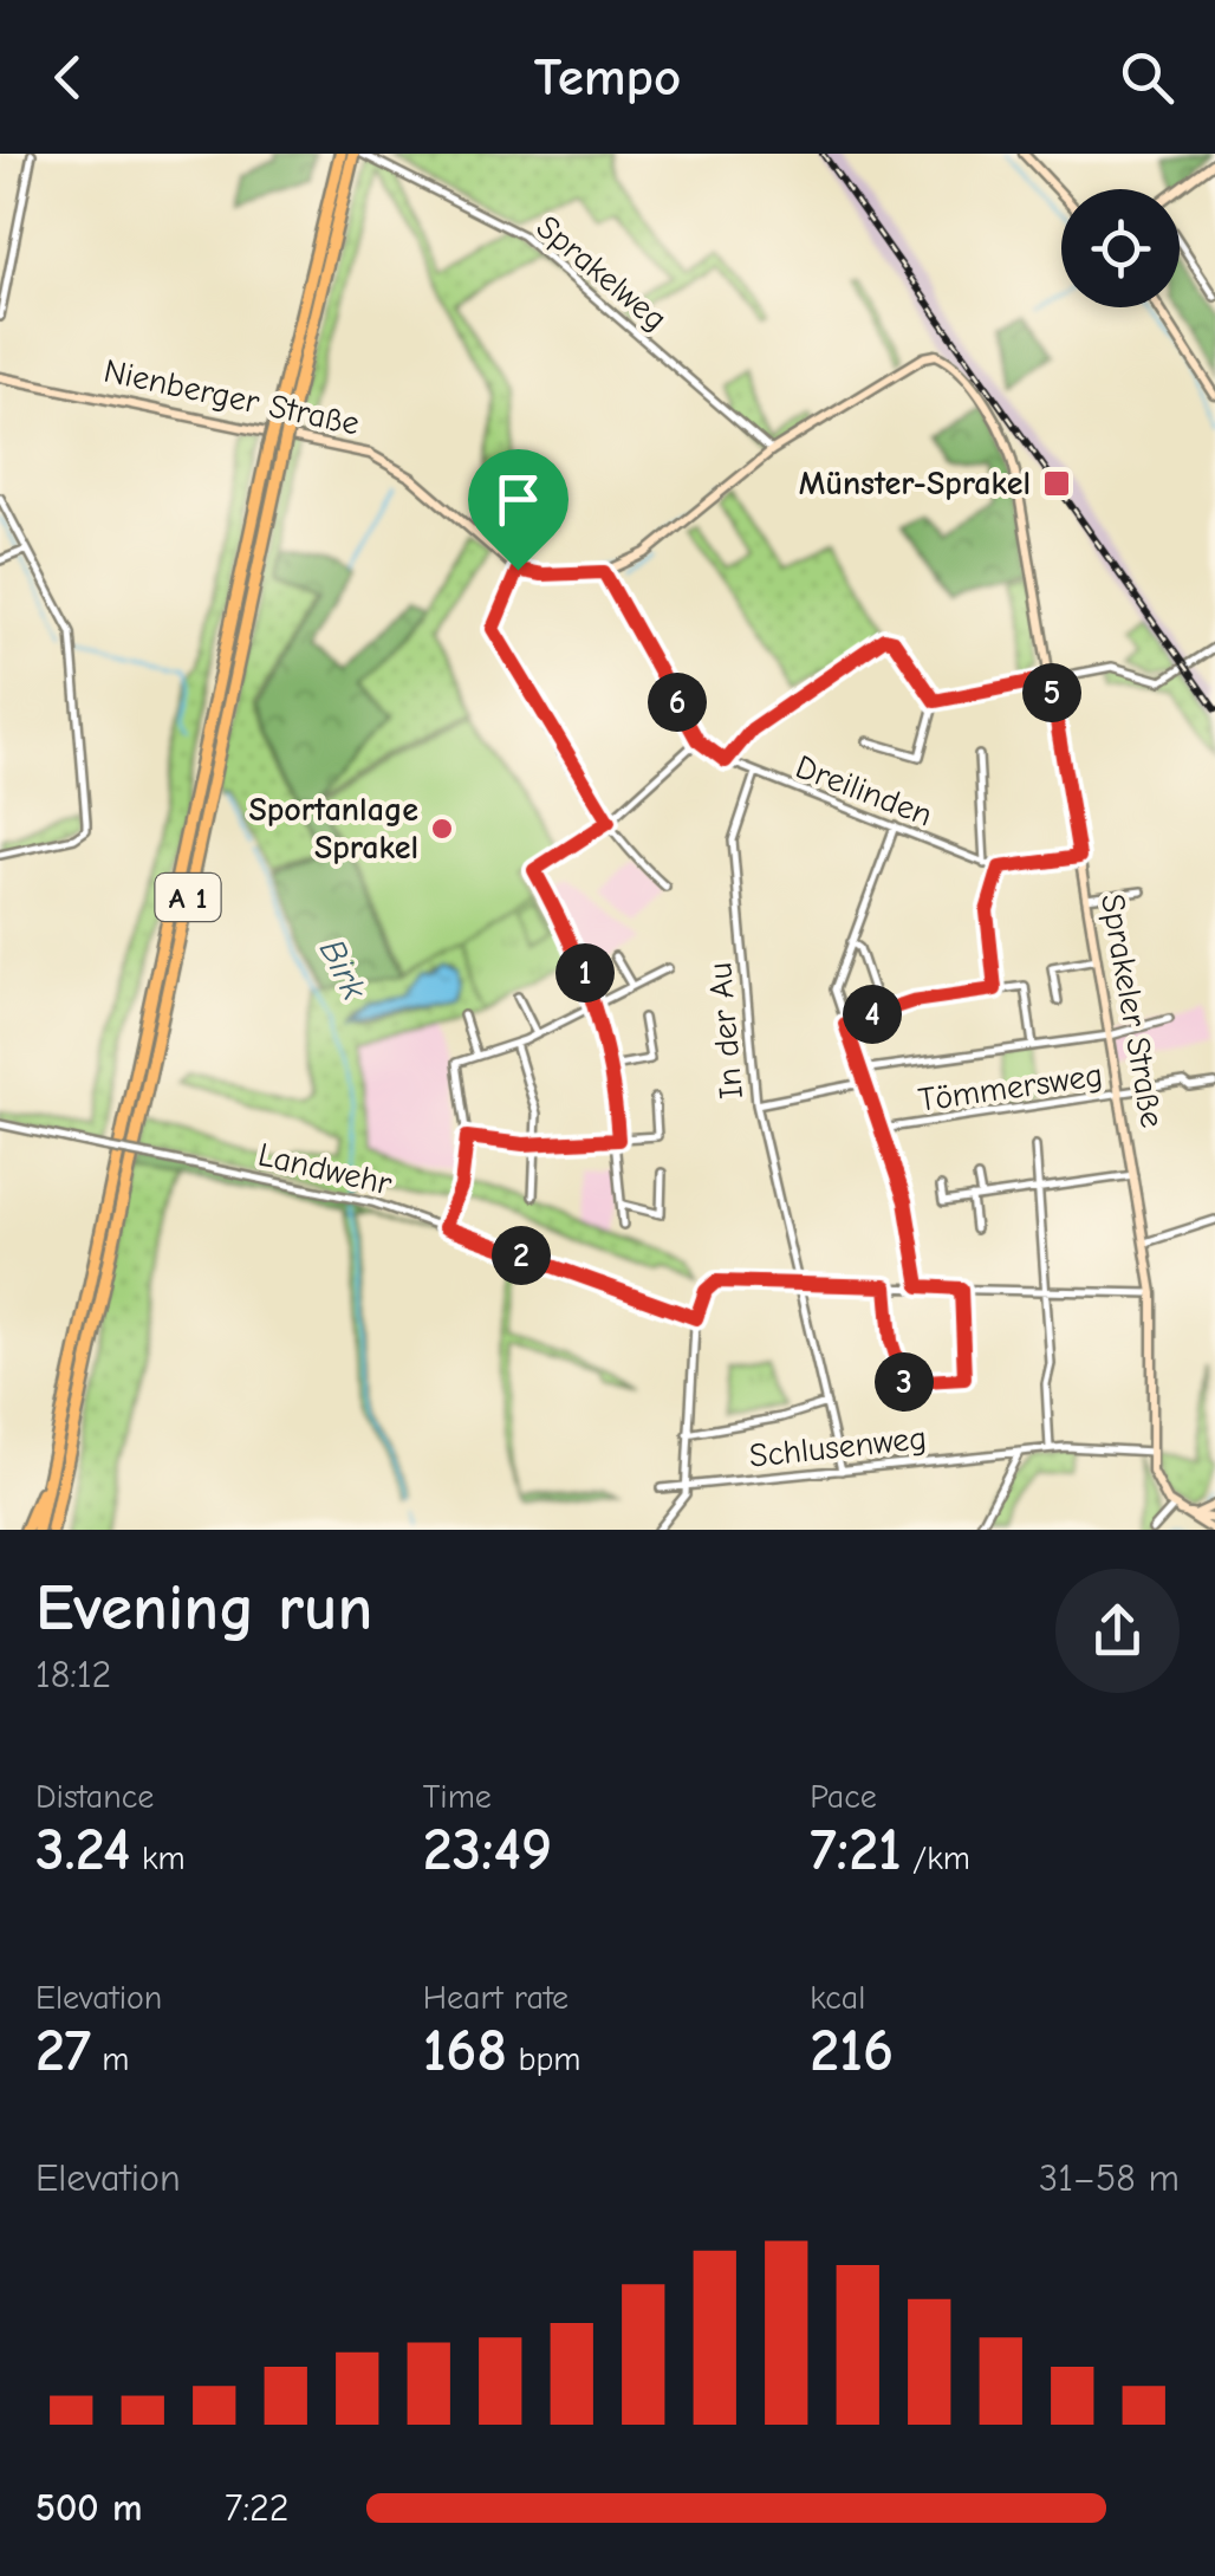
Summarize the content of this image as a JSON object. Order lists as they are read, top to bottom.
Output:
{
  "streets": {
    "highway": ["A 1"],
    "street": [
      "Sprakelweg",
      "Nienberger Straße",
      "Dreilinden",
      "Sprakeler Straße",
      "In der Au",
      "Tömmersweg",
      "Landwehr",
      "Schlusenweg"
    ]
  },
  "crossings": [
    ["Sprakelweg", "A 1"],
    ["Sprakelweg", "Sprakeler Straße"],
    ["Dreilinden", "Sprakeler Straße"],
    ["Dreilinden", "In der Au"],
    ["Sprakeler Straße", "Tömmersweg"],
    ["Sprakeler Straße", "Schlusenweg"],
    ["In der Au", "Schlusenweg"]
  ],
  "water": ["Birk"],
  "places": {
    "transit": ["Münster-Sprakel"],
    "other": ["Sportanlage Sprakel"]
  },
  "page": {
    "header": "Tempo",
    "pins": [
      "5",
      "6",
      "1",
      "4",
      "2",
      "3"
    ],
    "heading": ["Evening run", "18:12"],
    "stats": [
      ["Distance", "3.24 km"],
      ["Time", "23:49"],
      ["Pace", "7:21 /km"],
      ["Elevation", "27 m"],
      ["Heart rate", "168 bpm"],
      ["kcal", "216"]
    ],
    "chart": ["Elevation", "31–58 m"],
    "list": [
      {
        "name": "500 m",
        "note": "7:22"
      }
    ]
  }
}
